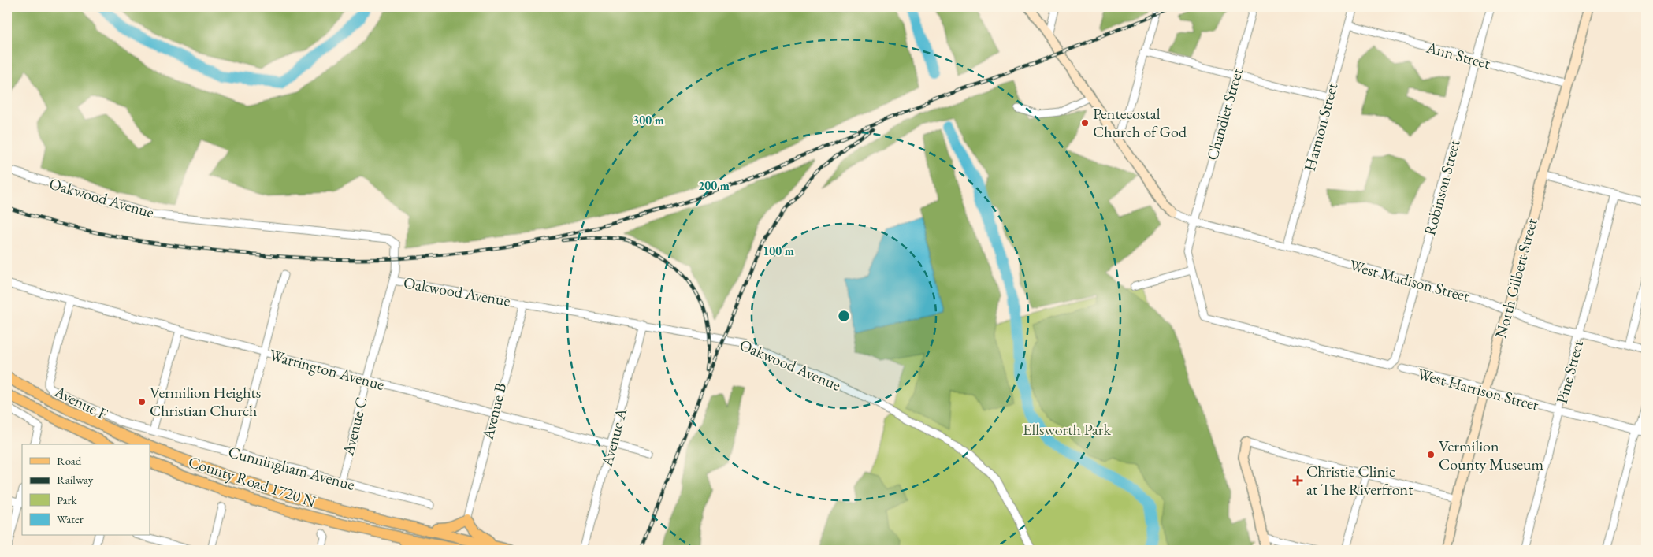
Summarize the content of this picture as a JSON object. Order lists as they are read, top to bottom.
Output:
{
  "streets": {
    "main road": ["North Gilbert Street", "County Road 1720 N"],
    "street": [
      "Ann Street",
      "Chandler Street",
      "Harmon Street",
      "Robinson Street",
      "Oakwood Avenue",
      "West Madison Street",
      "Warrington Avenue",
      "Pine Street",
      "West Harrison Street",
      "Avenue F",
      "Avenue B",
      "Avenue C",
      "Avenue A",
      "Cunningham Avenue"
    ]
  },
  "crossings": [
    ["Ann Street", "Harmon Street"],
    ["Ann Street", "Robinson Street"],
    ["Ann Street", "North Gilbert Street"],
    ["Chandler Street", "Robinson Street"],
    ["Chandler Street", "West Madison Street"],
    ["Harmon Street", "West Madison Street"],
    ["Robinson Street", "West Madison Street"],
    ["Oakwood Avenue", "Avenue B"],
    ["Oakwood Avenue", "Avenue C"],
    ["Oakwood Avenue", "Avenue A"],
    ["North Gilbert Street", "West Madison Street"],
    ["North Gilbert Street", "West Harrison Street"],
    ["West Madison Street", "Pine Street"],
    ["Warrington Avenue", "Avenue F"],
    ["Warrington Avenue", "Avenue B"],
    ["Warrington Avenue", "Avenue C"],
    ["Warrington Avenue", "Avenue A"],
    ["Pine Street", "West Harrison Street"],
    ["Avenue F", "Cunningham Avenue"],
    ["Avenue C", "Cunningham Avenue"]
  ],
  "parks": ["Ellsworth Park"],
  "places": {
    "other": ["Pentecostal Church of God", "Vermilion Heights Christian Church", "Vermilion County Museum"],
    "health": ["Christie Clinic at The Riverfront"]
  },
  "legend": [
    "Road",
    "Railway",
    "Park",
    "Water"
  ],
  "rings": ["300 m", "200 m", "100 m"]
}
